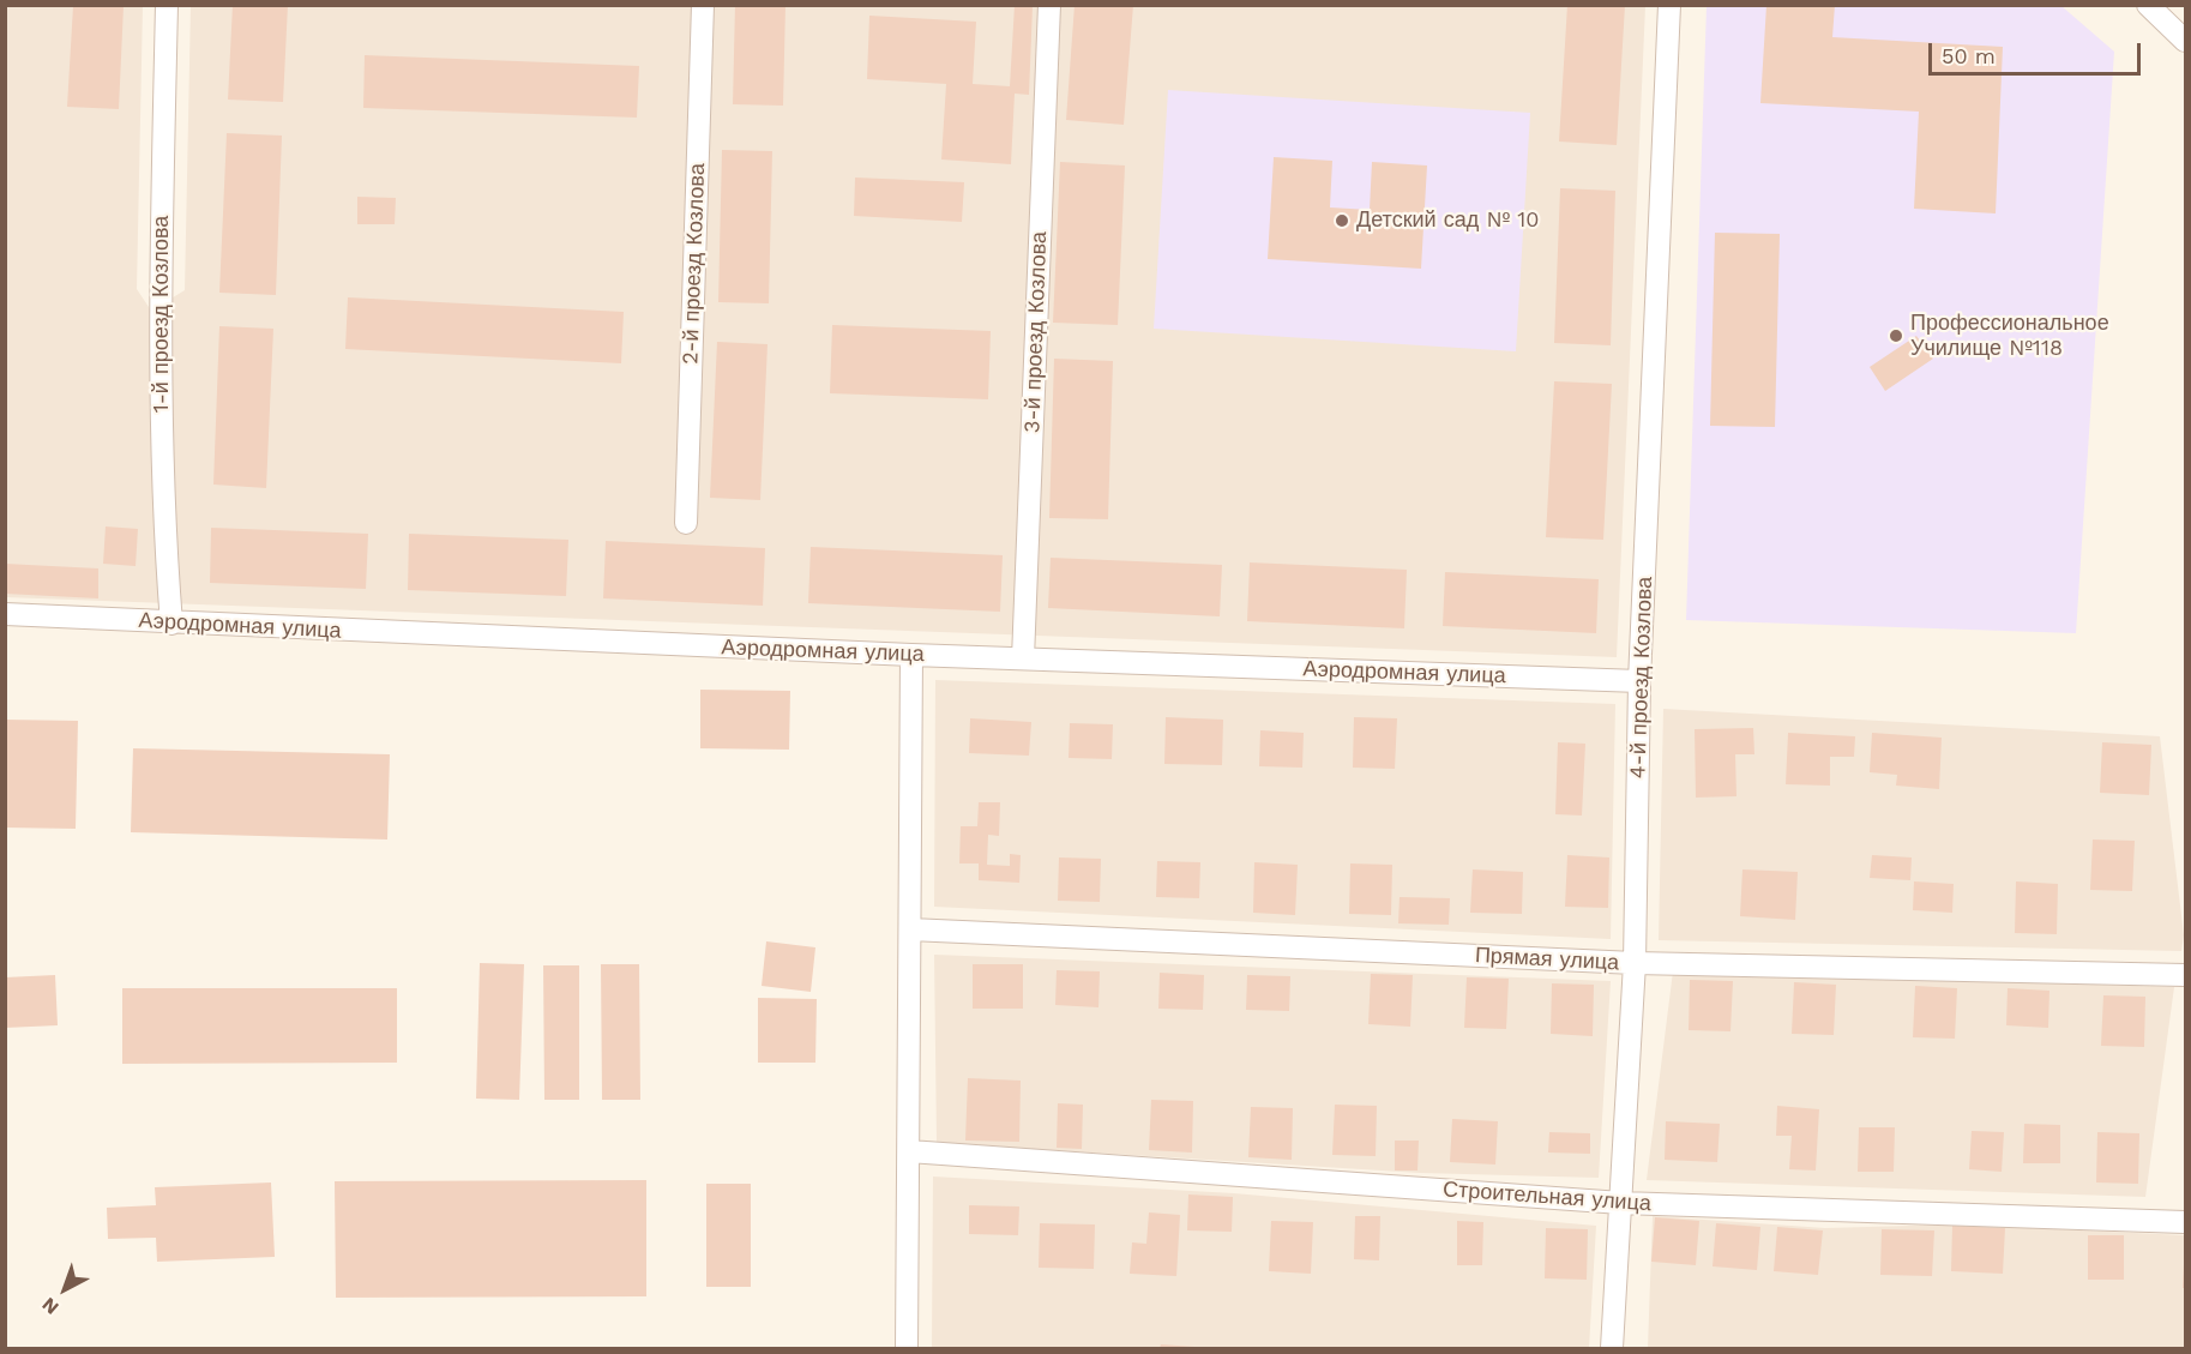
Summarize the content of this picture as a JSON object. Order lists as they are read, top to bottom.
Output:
{
  "streets": {
    "street": [
      "2-й проезд Козлова",
      "1-й проезд Козлова",
      "3-й проезд Козлова",
      "Аэродромная улица",
      "4-й проезд Козлова",
      "Прямая улица",
      "Строительная улица"
    ]
  },
  "crossings": [
    ["1-й проезд Козлова", "Аэродромная улица"],
    ["3-й проезд Козлова", "Аэродромная улица"],
    ["Аэродромная улица", "4-й проезд Козлова"],
    ["4-й проезд Козлова", "Прямая улица"],
    ["4-й проезд Козлова", "Строительная улица"]
  ],
  "places": ["Детский сад № 10", "Профессиональное Училище №118"],
  "scale_bar": "50 m",
  "north": "bottom left"
}
